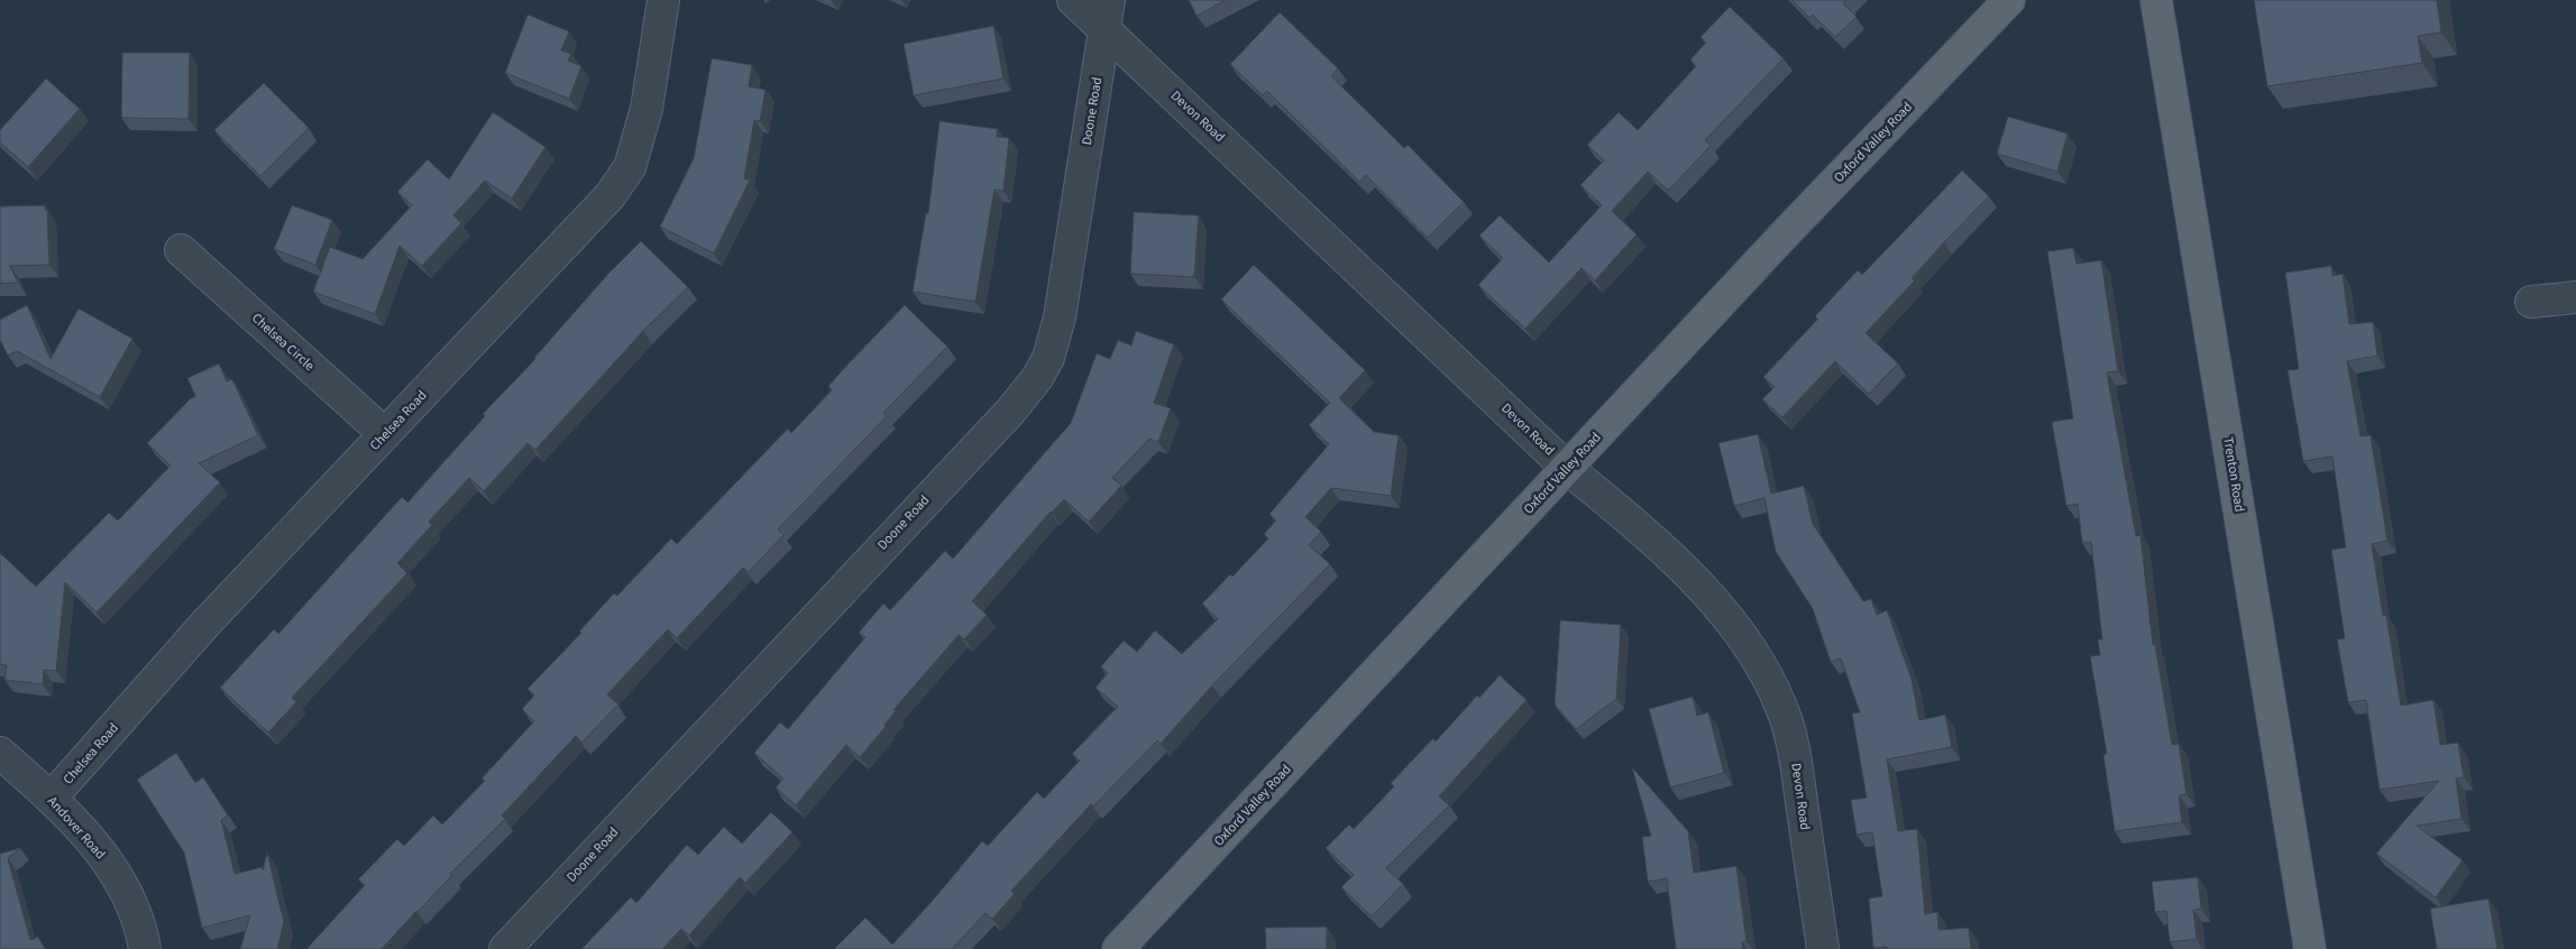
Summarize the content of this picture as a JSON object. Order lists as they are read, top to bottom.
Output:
{
  "streets": {
    "main road": ["Oxford Valley Road", "Trenton Road"],
    "street": [
      "Doone Road",
      "Devon Road",
      "Chelsea Circle",
      "Chelsea Road",
      "Andover Road"
    ]
  },
  "crossings": [
    ["Doone Road", "Devon Road"],
    ["Devon Road", "Oxford Valley Road"],
    ["Chelsea Circle", "Chelsea Road"],
    ["Chelsea Road", "Andover Road"]
  ]
}
